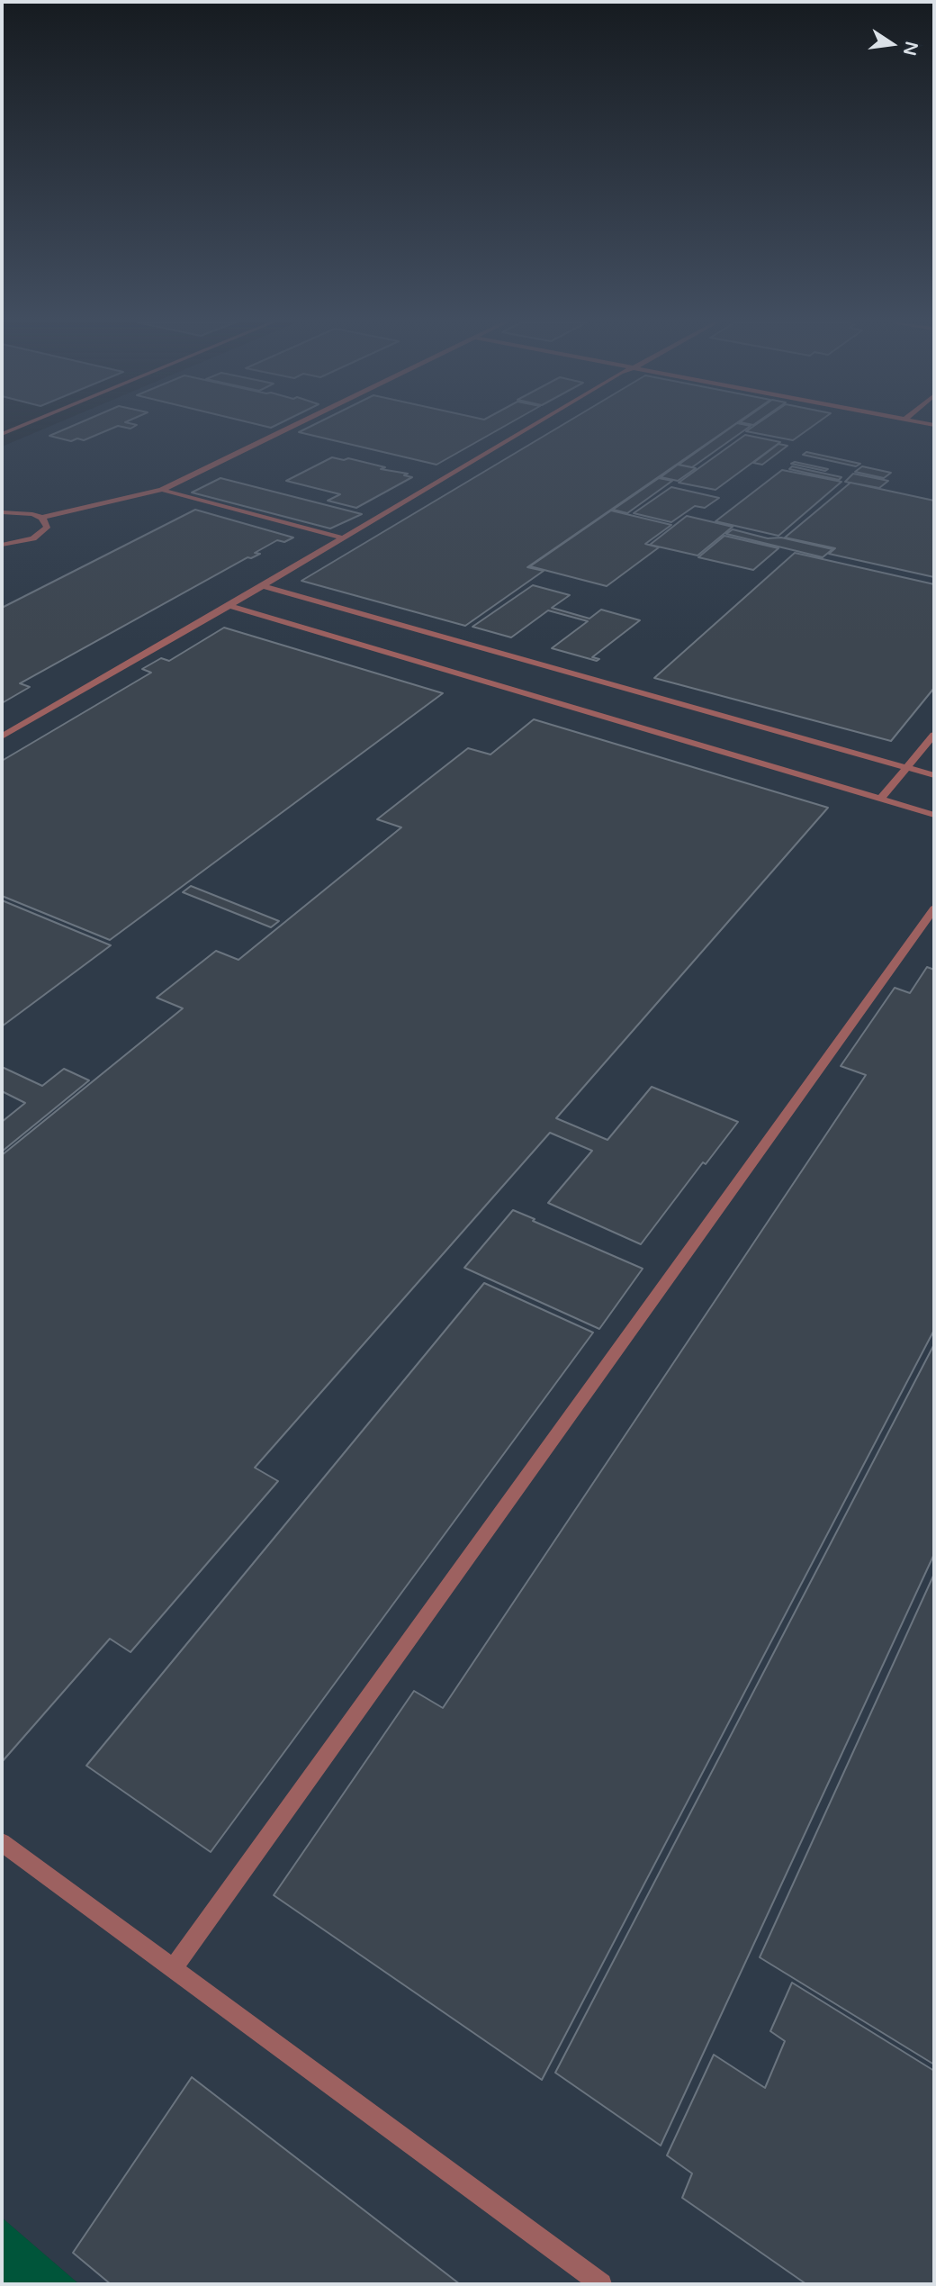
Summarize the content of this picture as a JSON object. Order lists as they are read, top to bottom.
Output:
{
  "north": "right"
}
